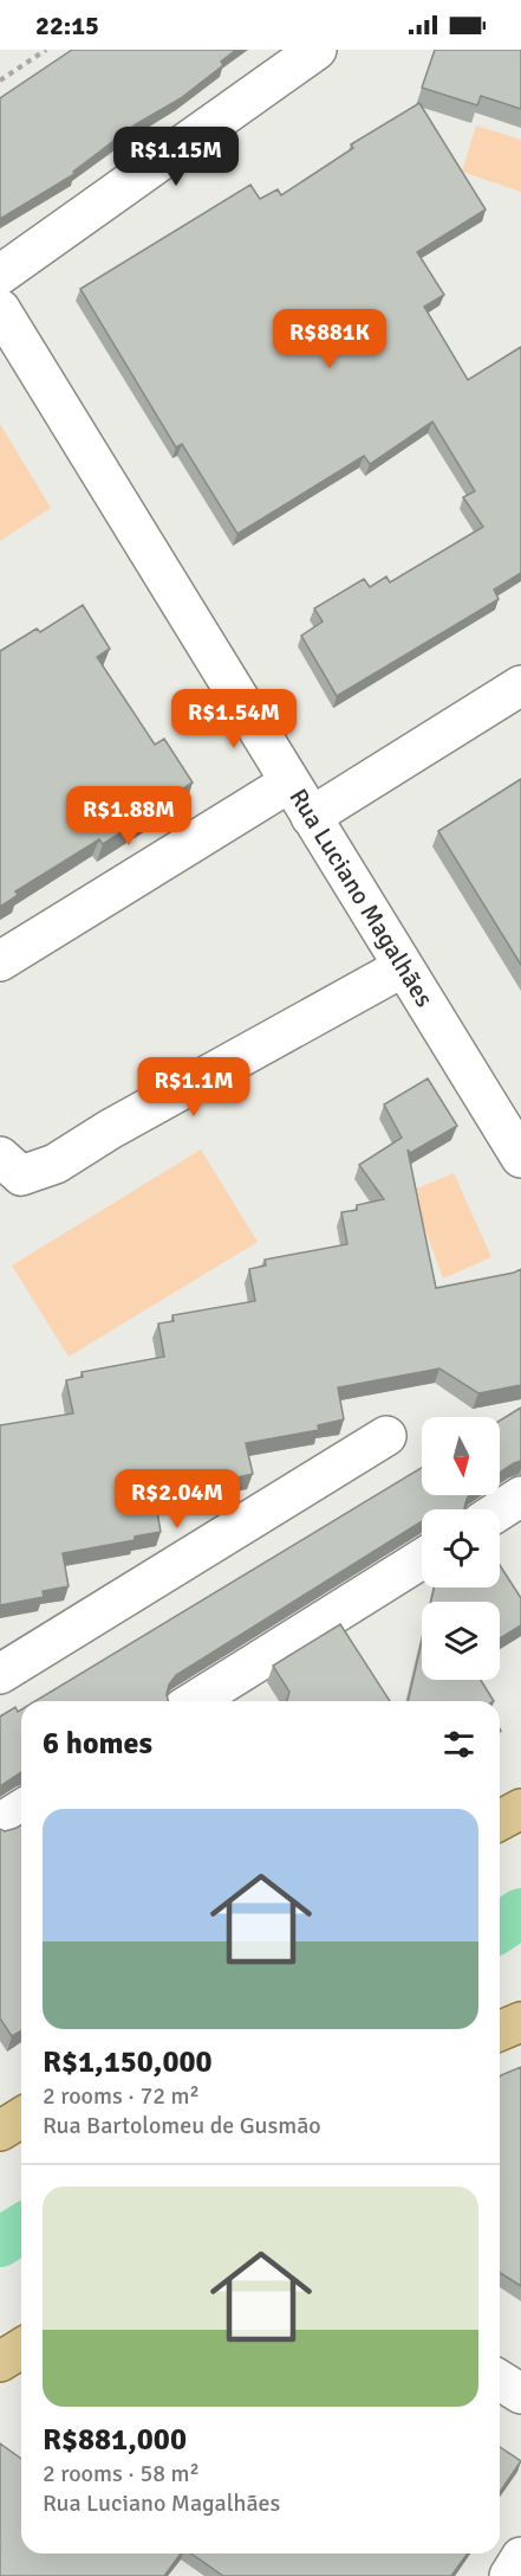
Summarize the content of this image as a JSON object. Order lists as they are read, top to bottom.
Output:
{
  "streets": {
    "street": ["Rua Luciano Magalhães"]
  },
  "north": "bottom",
  "page": {
    "status": "22:15",
    "price": [
      "R$1.15M",
      "R$881K",
      "R$1.54M",
      "R$1.88M",
      "R$1.1M",
      "R$2.04M"
    ],
    "heading": "6 homes",
    "list": [
      {
        "name": "R$1,150,000",
        "note": "2 rooms · 72 m² · Rua Bartolomeu de Gusmão"
      },
      {
        "name": "R$881,000",
        "note": "2 rooms · 58 m² · Rua Luciano Magalhães"
      }
    ]
  }
}
